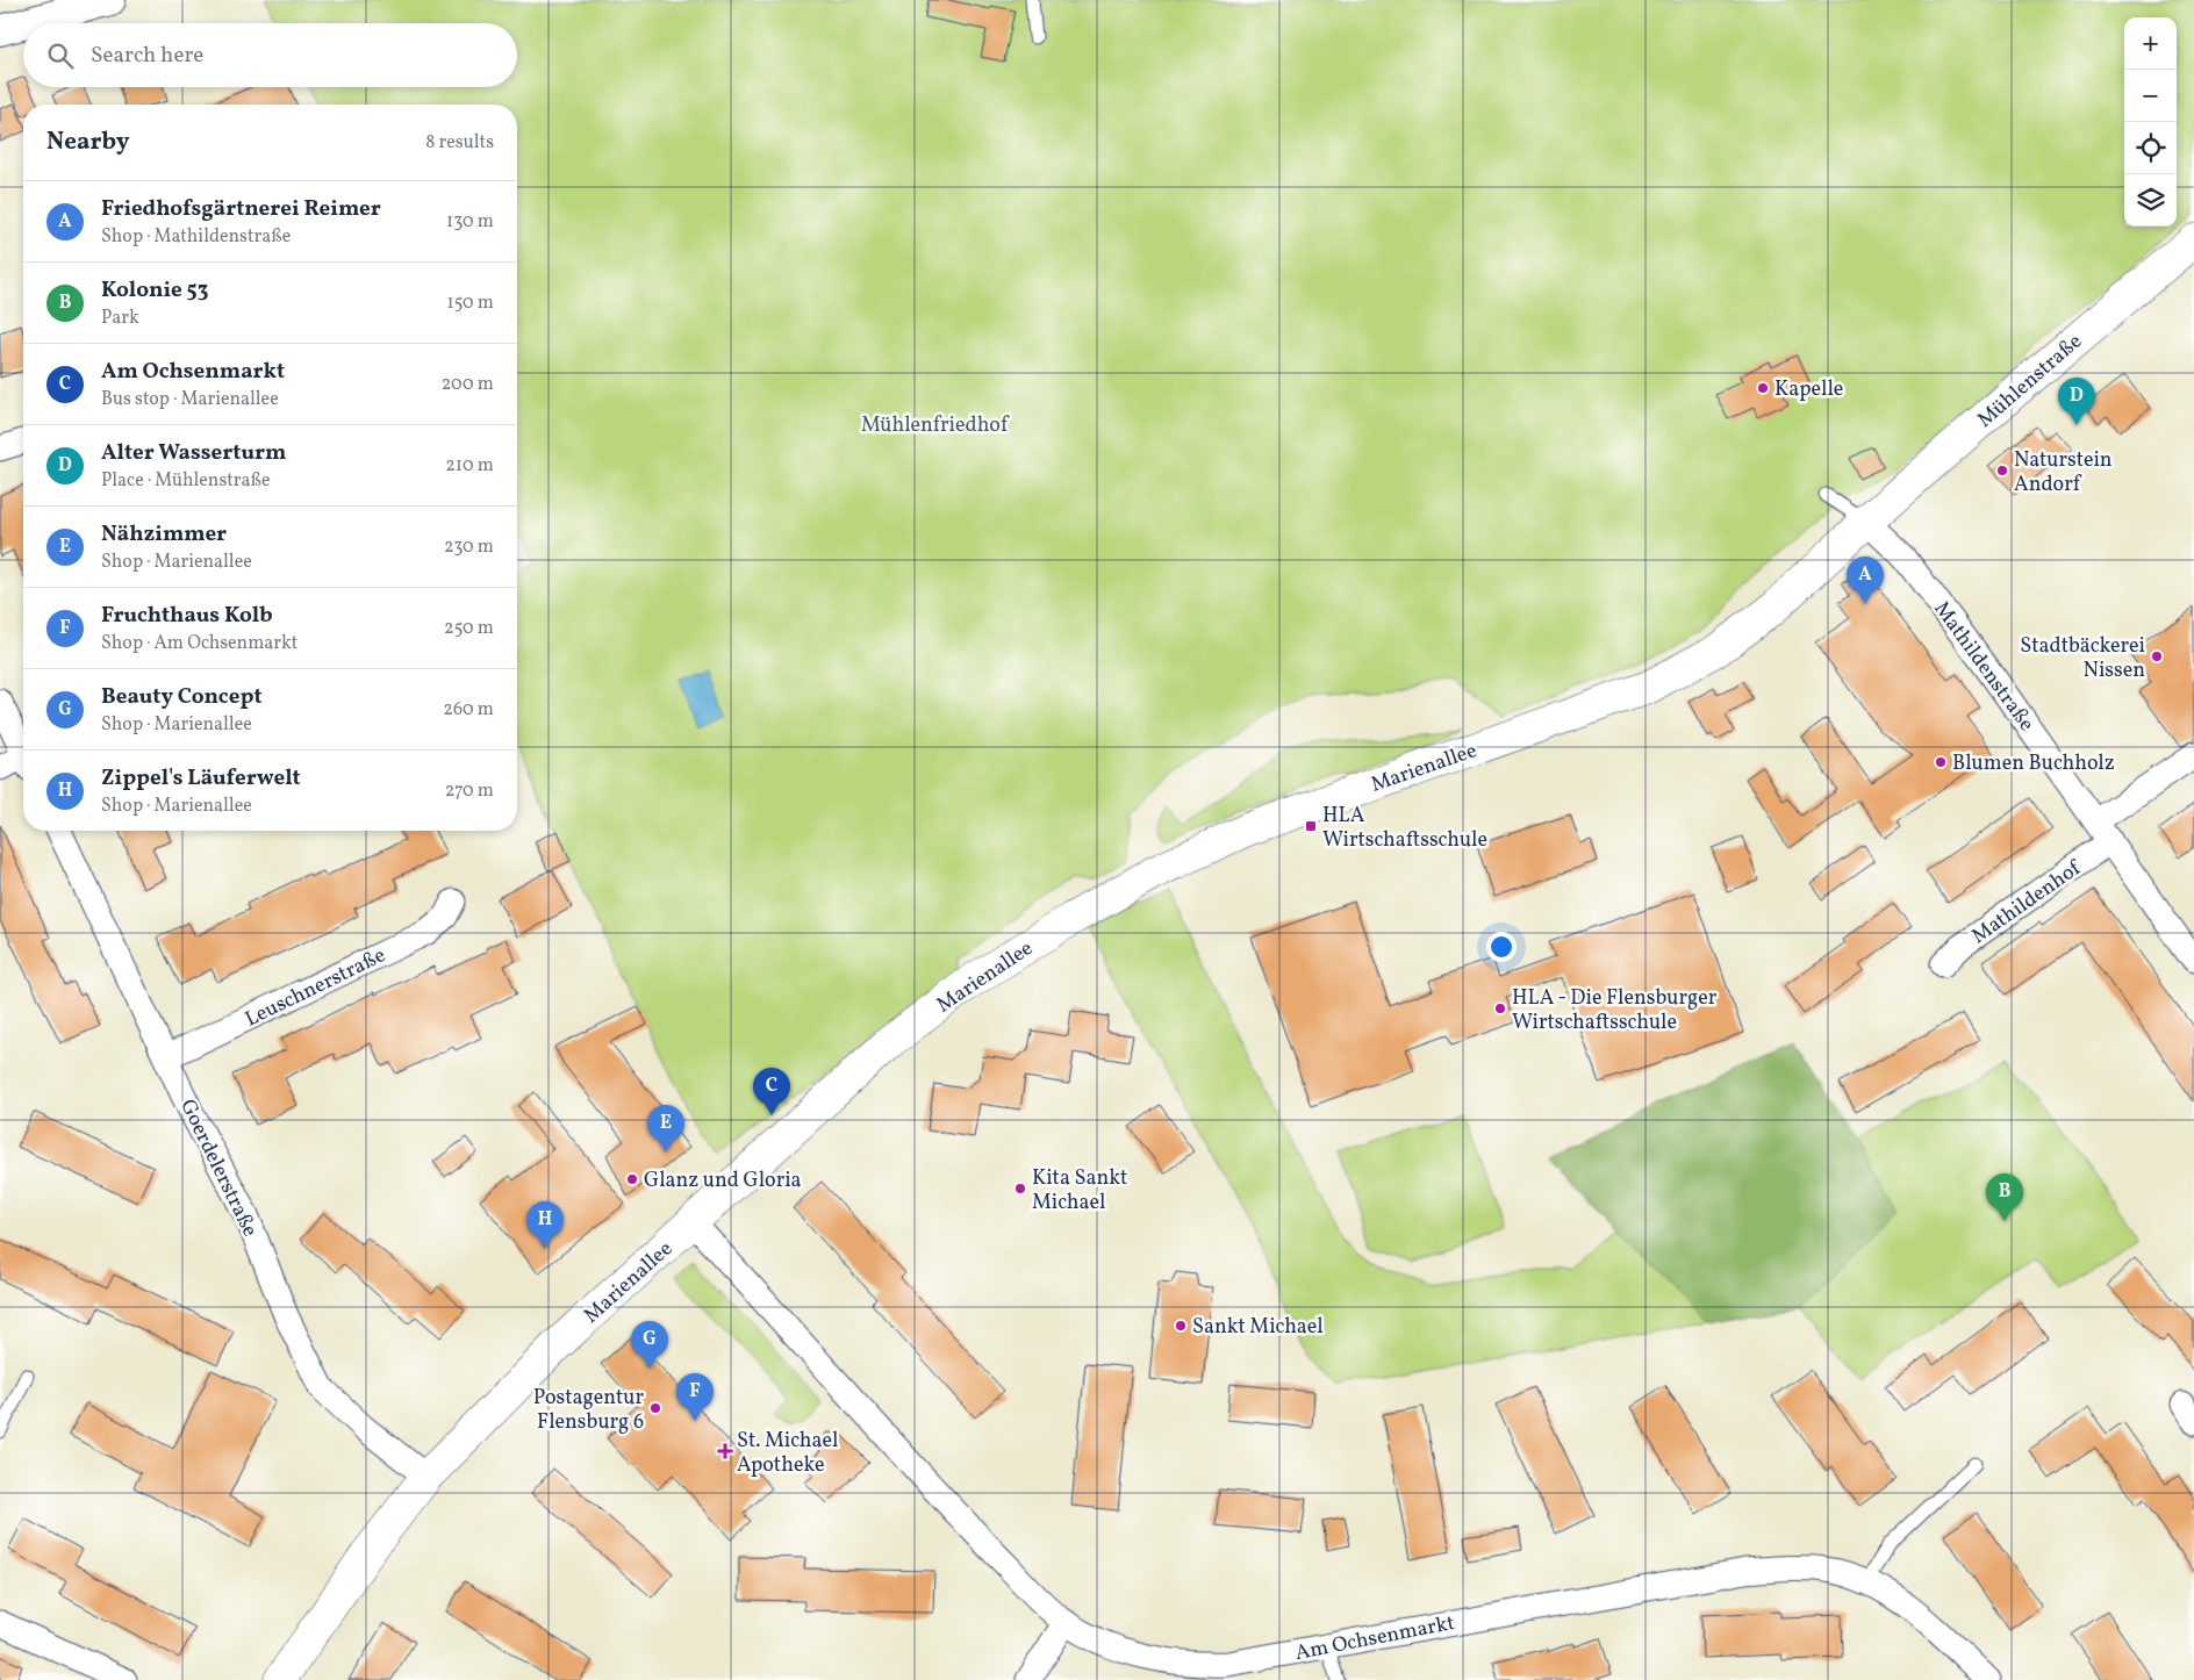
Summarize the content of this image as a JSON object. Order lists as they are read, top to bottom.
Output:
{
  "streets": {
    "main road": ["Mühlenstraße", "Marienallee"],
    "street": [
      "Mathildenstraße",
      "Mathildenhof",
      "Leuschnerstraße",
      "Goerdelerstraße",
      "Am Ochsenmarkt"
    ]
  },
  "crossings": [
    ["Mühlenstraße", "Mathildenstraße"],
    ["Mühlenstraße", "Marienallee"],
    ["Mathildenstraße", "Marienallee"],
    ["Mathildenstraße", "Mathildenhof"],
    ["Marienallee", "Goerdelerstraße"],
    ["Marienallee", "Am Ochsenmarkt"],
    ["Leuschnerstraße", "Goerdelerstraße"]
  ],
  "parks": ["Mühlenfriedhof"],
  "places": {
    "other": [
      "Kapelle",
      "Naturstein Andorf",
      "Stadtbäckerei Nissen",
      "Blumen Buchholz",
      "HLA - Die Flensburger Wirtschaftsschule",
      "Glanz und Gloria",
      "Kita Sankt Michael",
      "Sankt Michael",
      "Postagentur Flensburg 6"
    ],
    "transit": ["HLA Wirtschaftsschule"],
    "health": ["St. Michael Apotheke"]
  },
  "page": {
    "map_buttons": ["+", "−"],
    "search": "Search here",
    "heading": ["Nearby", "8 results"],
    "list": [
      {
        "mark": "A",
        "name": "Friedhofsgärtnerei Reimer",
        "note": "Shop · Mathildenstraße",
        "value": "130 m"
      },
      {
        "mark": "B",
        "name": "Kolonie 53",
        "note": "Park",
        "value": "150 m"
      },
      {
        "mark": "C",
        "name": "Am Ochsenmarkt",
        "note": "Bus stop · Marienallee",
        "value": "200 m"
      },
      {
        "mark": "D",
        "name": "Alter Wasserturm",
        "note": "Place · Mühlenstraße",
        "value": "210 m"
      },
      {
        "mark": "E",
        "name": "Nähzimmer",
        "note": "Shop · Marienallee",
        "value": "230 m"
      },
      {
        "mark": "F",
        "name": "Fruchthaus Kolb",
        "note": "Shop · Am Ochsenmarkt",
        "value": "250 m"
      },
      {
        "mark": "G",
        "name": "Beauty Concept",
        "note": "Shop · Marienallee",
        "value": "260 m"
      },
      {
        "mark": "H",
        "name": "Zippel's Läuferwelt",
        "note": "Shop · Marienallee",
        "value": "270 m"
      }
    ],
    "pins": [
      "D",
      "A",
      "C",
      "E",
      "B",
      "H",
      "G",
      "F"
    ]
  }
}
